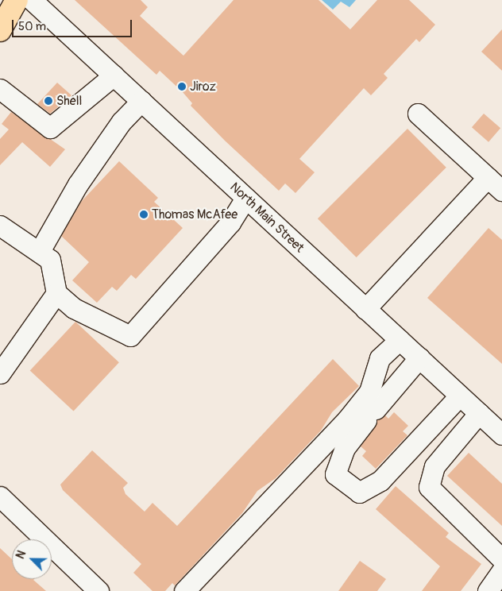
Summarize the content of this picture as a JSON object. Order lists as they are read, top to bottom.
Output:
{
  "streets": {
    "street": ["North Main Street"]
  },
  "places": ["Jiroz", "Shell", "Thomas McAfee"],
  "scale_bar": "50 m",
  "north": "top left"
}
